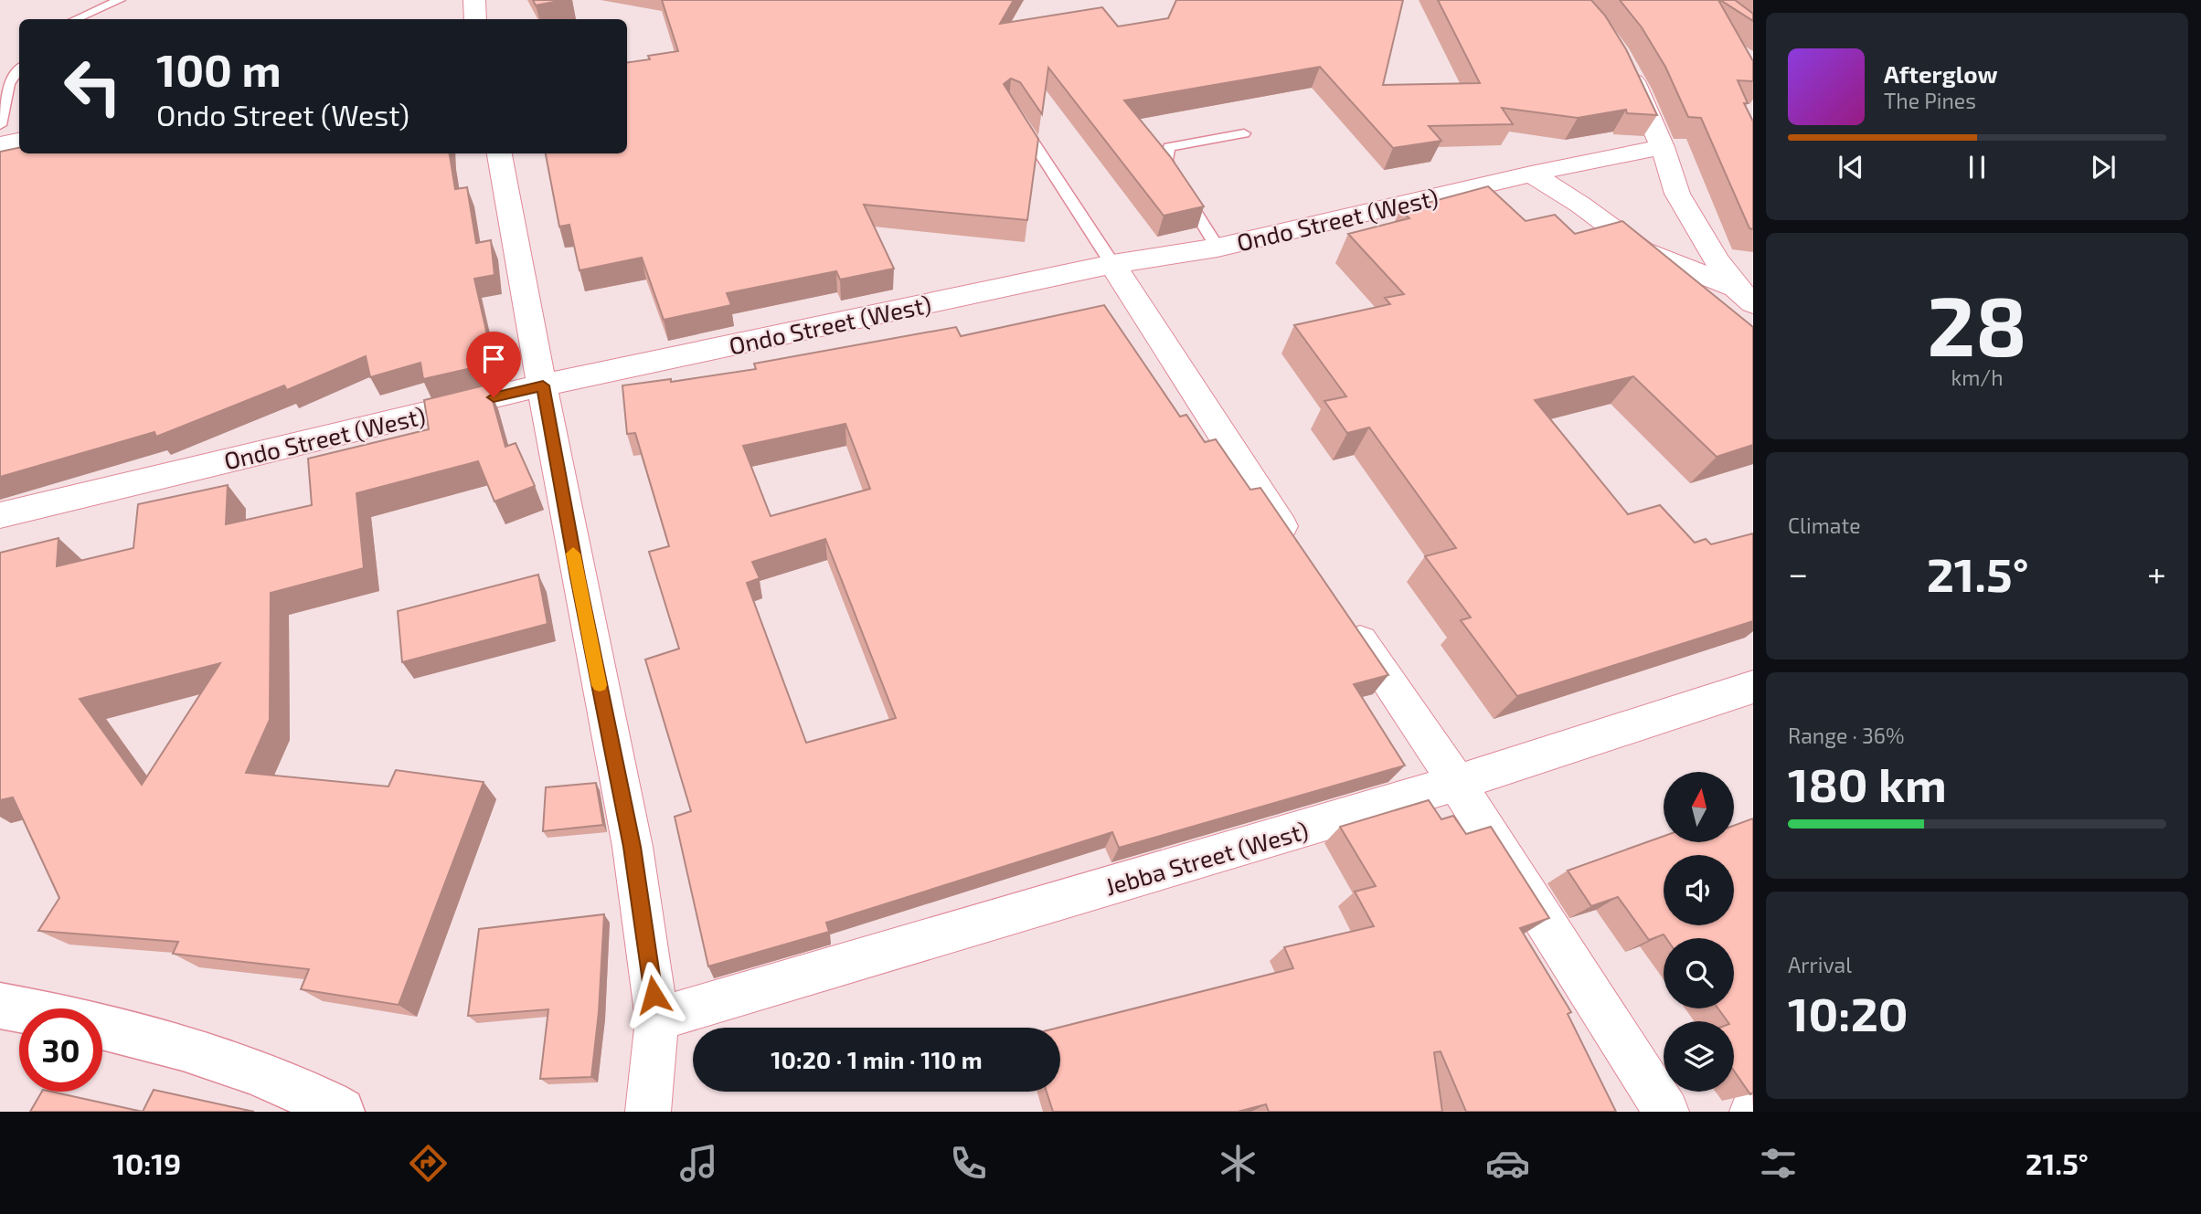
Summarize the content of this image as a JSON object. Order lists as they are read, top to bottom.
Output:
{
  "streets": {
    "street": ["Ondo Street (West)", "Jebba Street (West)"]
  },
  "north": "top",
  "page": {
    "turn": ["100 m", "Ondo Street (West)"],
    "song": ["Afterglow", "The Pines"],
    "tile": [
      ["28", "km/h"],
      "Climate",
      ["Range · 36%", "180 km"],
      ["Arrival", "10:20"]
    ],
    "heat": ["−", "21.5°", "+"],
    "limit": "30",
    "trip": "10:20 · 1 min · 110 m",
    "tabs": ["10:19", "21.5°"]
  }
}
